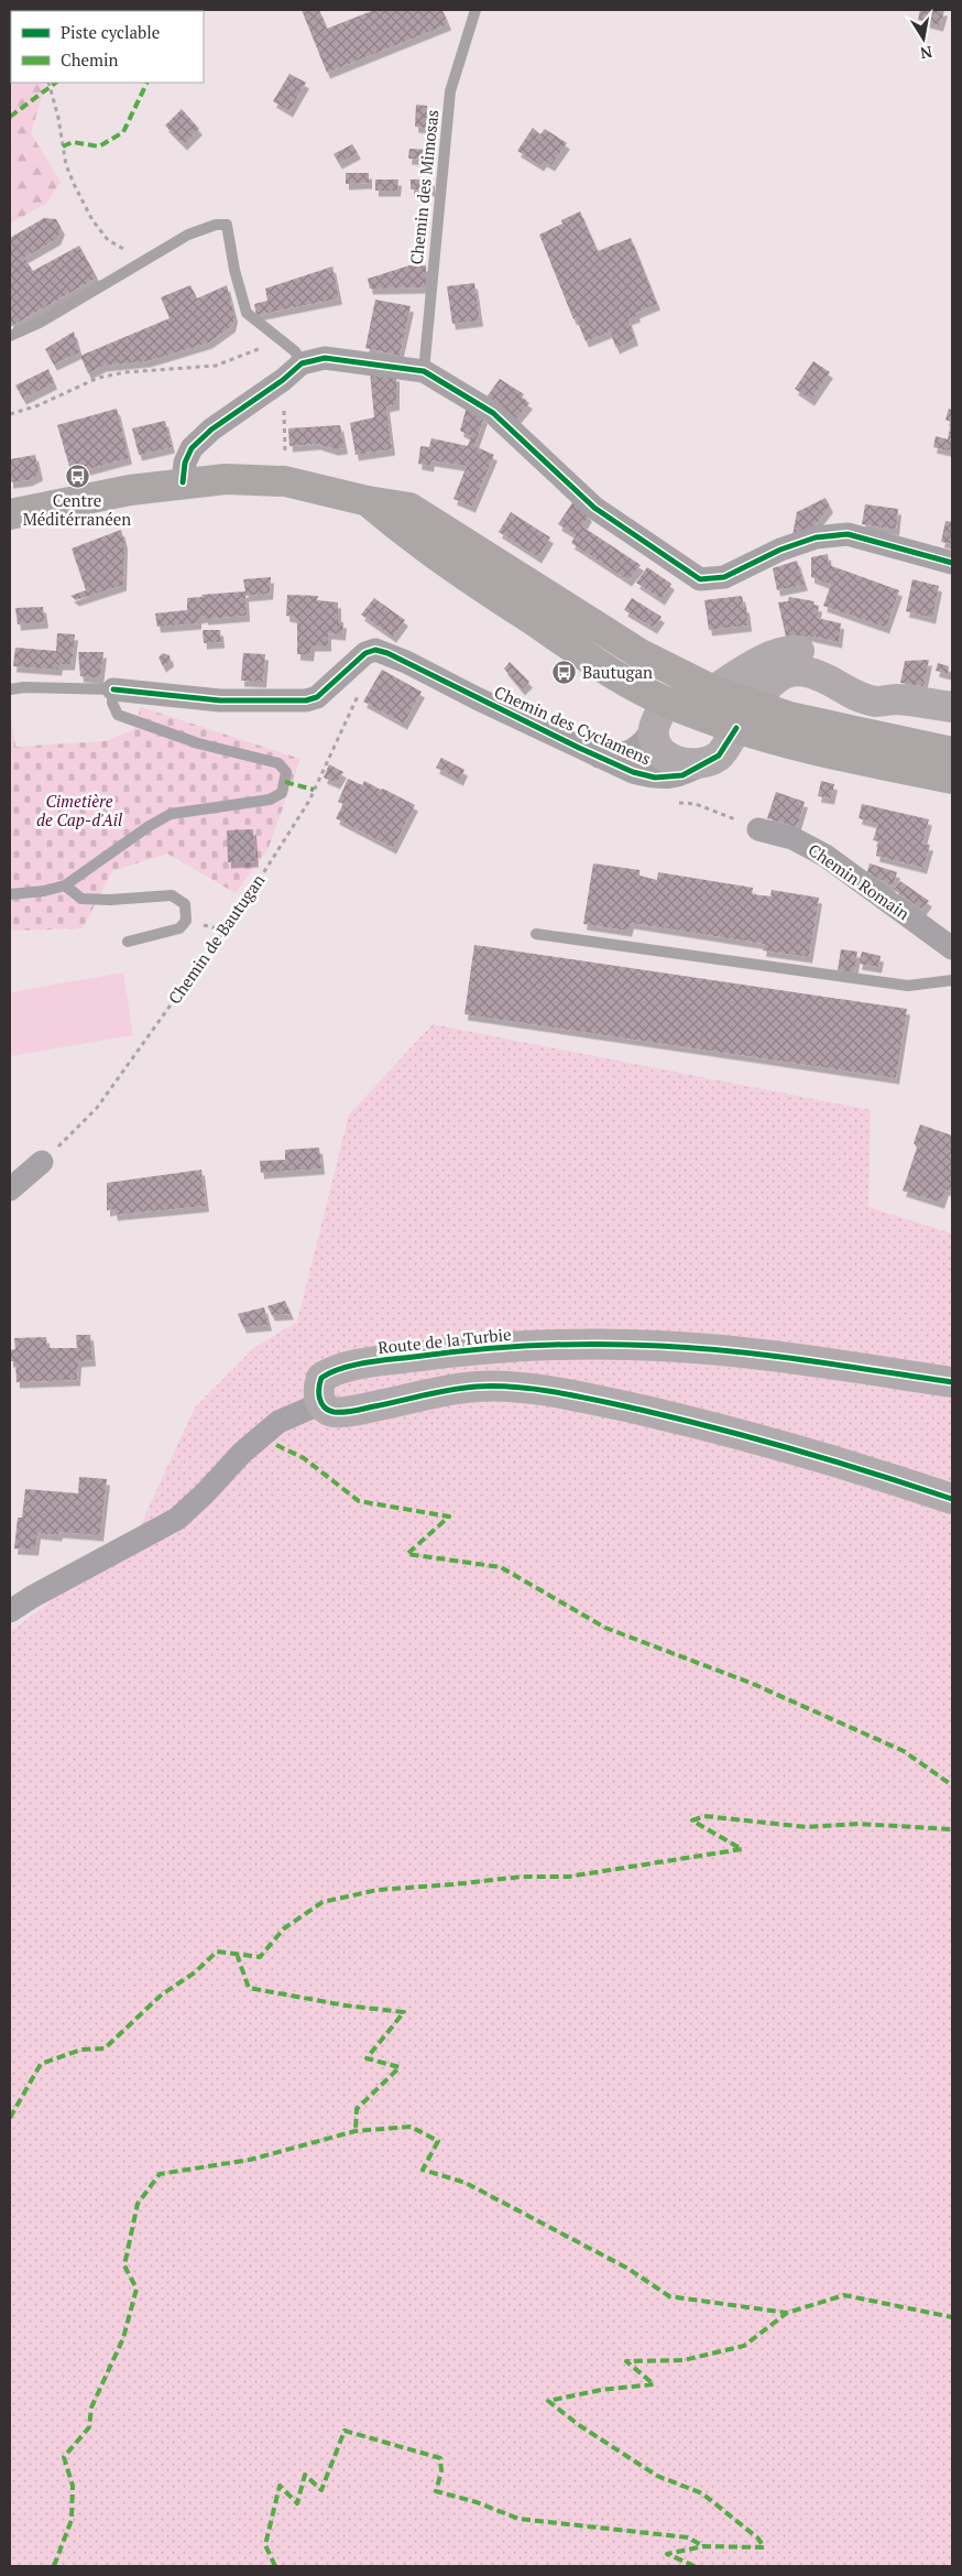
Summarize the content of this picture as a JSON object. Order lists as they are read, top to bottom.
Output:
{
  "streets": {
    "street": ["Chemin des Cyclamens", "Chemin Romain", "Route de la Turbie"],
    "lane": ["Chemin des Mimosas"],
    "path": ["Chemin de Bautugan"]
  },
  "parks": ["Cimetière de Cap-d'Ail"],
  "places": {
    "bus stop": ["Centre Méditérranéen", "Bautugan"]
  },
  "legend": ["Piste cyclable", "Chemin"],
  "north": "bottom"
}
